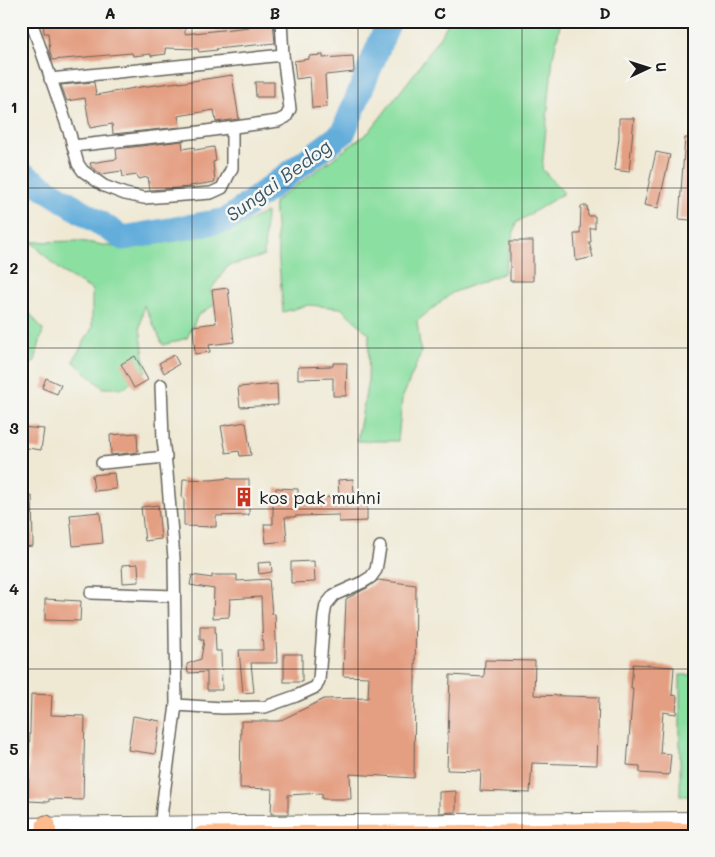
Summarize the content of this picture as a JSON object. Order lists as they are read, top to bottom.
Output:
{
  "water": ["Sungai Bedog"],
  "places": {
    "building": ["kos pak muhni"]
  },
  "north": "right",
  "grid": {
    "columns": [
      "A",
      "B",
      "C",
      "D"
    ],
    "rows": [
      "1",
      "2",
      "3",
      "4",
      "5"
    ]
  }
}
